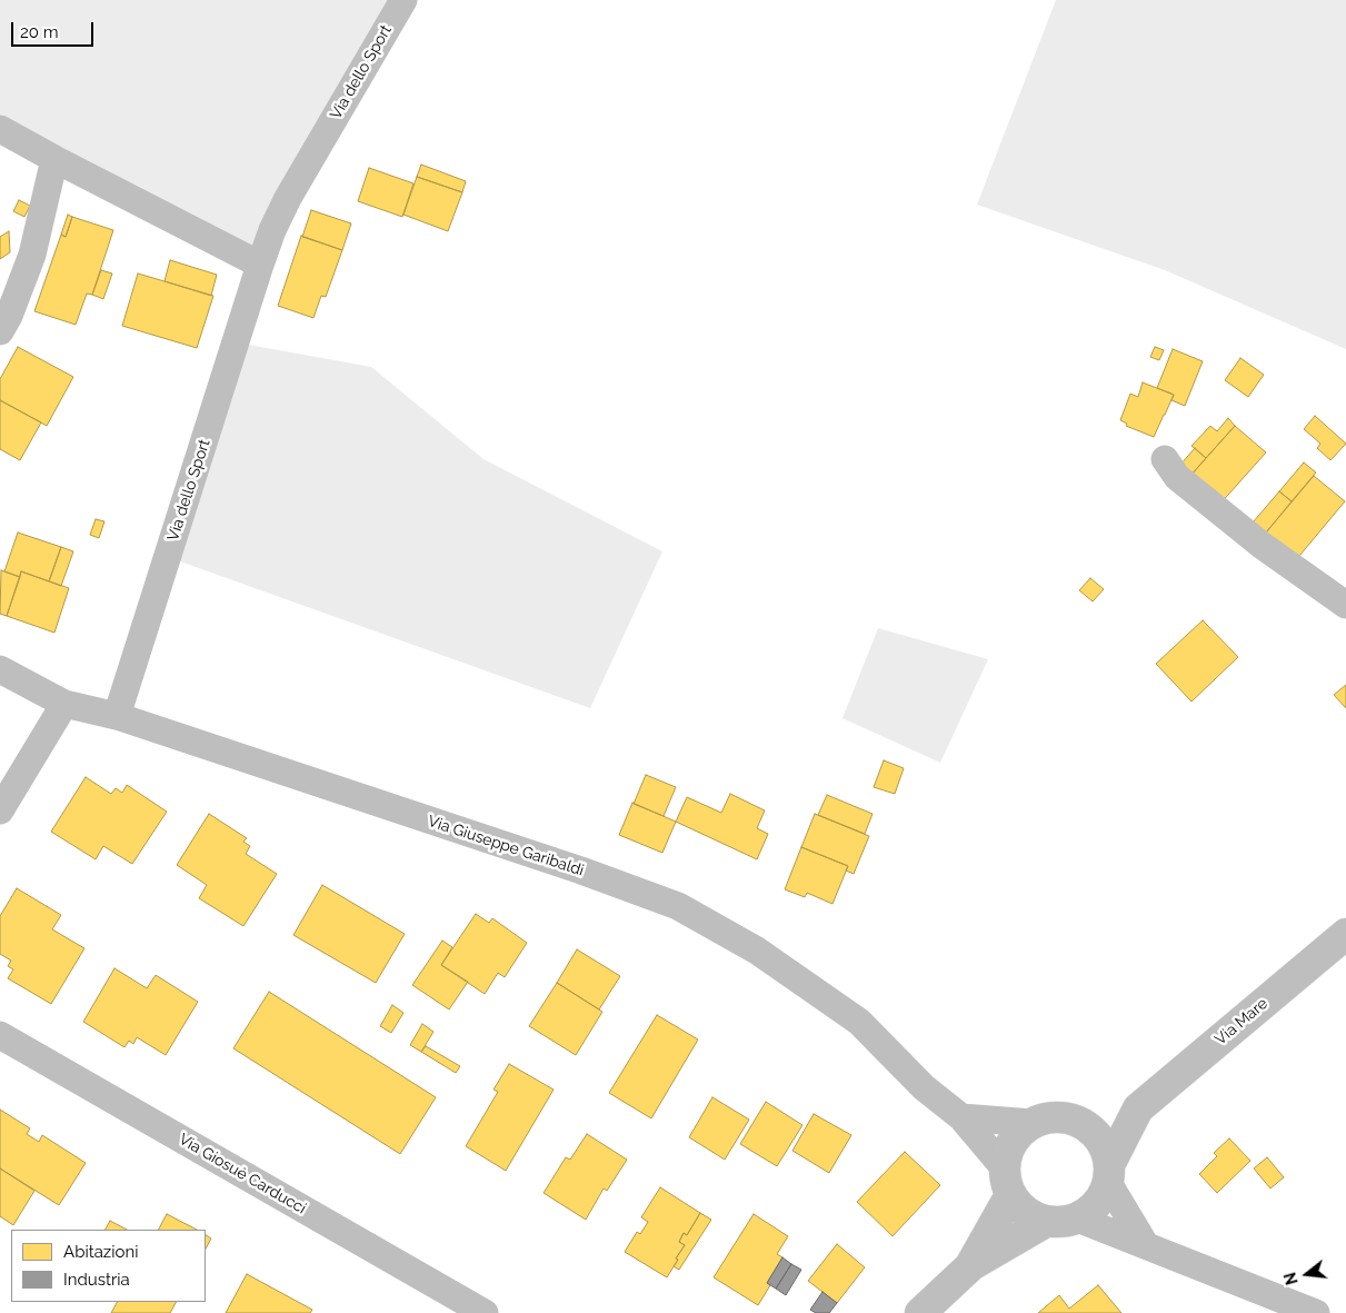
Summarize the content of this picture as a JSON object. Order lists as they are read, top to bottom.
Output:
{
  "streets": {
    "main road": ["Via Mare"],
    "street": ["Via dello Sport", "Via Giuseppe Garibaldi", "Via Giosuè Carducci"]
  },
  "crossings": [
    ["Via dello Sport", "Via Giuseppe Garibaldi"],
    ["Via Giuseppe Garibaldi", "Via Mare"]
  ],
  "legend": ["Abitazioni", "Industria"],
  "scale_bar": "20 m",
  "north": "left"
}
